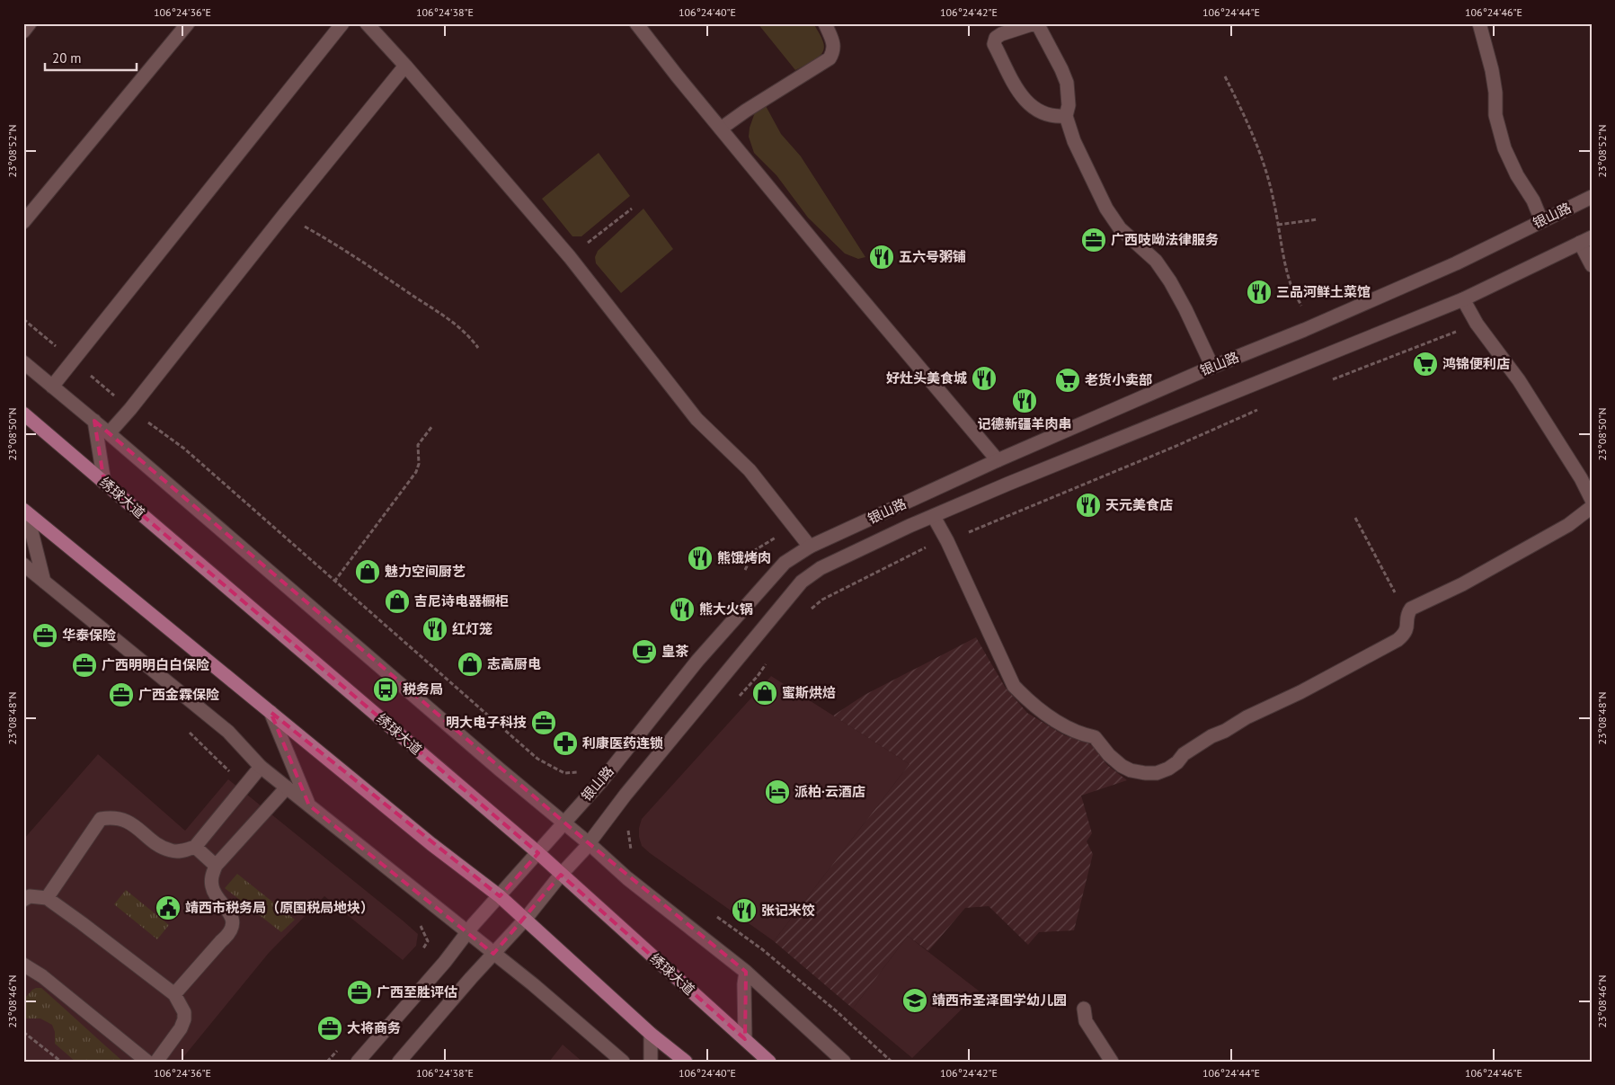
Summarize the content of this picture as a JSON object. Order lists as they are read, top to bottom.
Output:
{
  "streets": {
    "main road": ["绣球大道"],
    "street": ["银山路"]
  },
  "crossings": [
    ["银山路", "绣球大道"]
  ],
  "places": {
    "office": [
      "广西吱呦法律服务",
      "华泰保险",
      "广西明明白白保险",
      "广西金霖保险",
      "明大电子科技",
      "广西至胜评估",
      "大将商务"
    ],
    "restaurant": [
      "五六号粥铺",
      "三品河鲜土菜馆",
      "好灶头美食城",
      "记德新疆羊肉串",
      "天元美食店",
      "熊饿烤肉",
      "熊大火锅",
      "红灯笼",
      "张记米饺"
    ],
    "supermarket": ["鸿锦便利店", "老货小卖部"],
    "shop": [
      "魅力空间厨艺",
      "吉尼诗电器橱柜",
      "志高厨电",
      "蜜斯烘焙"
    ],
    "cafe": ["皇茶"],
    "bus stop": ["税务局"],
    "pharmacy": ["利康医药连锁"],
    "hotel": ["派柏·云酒店"],
    "public building": ["靖西市税务局（原国税局地块）"],
    "school or university": ["靖西市圣泽国学幼儿园"]
  },
  "scale_bar": "20 m",
  "coordinates": [
    "106°24'36\"E",
    "106°24'38\"E",
    "106°24'40\"E",
    "106°24'42\"E",
    "106°24'44\"E",
    "106°24'46\"E",
    "23°08'52\"N",
    "23°08'50\"N",
    "23°08'48\"N",
    "23°08'46\"N"
  ]
}
